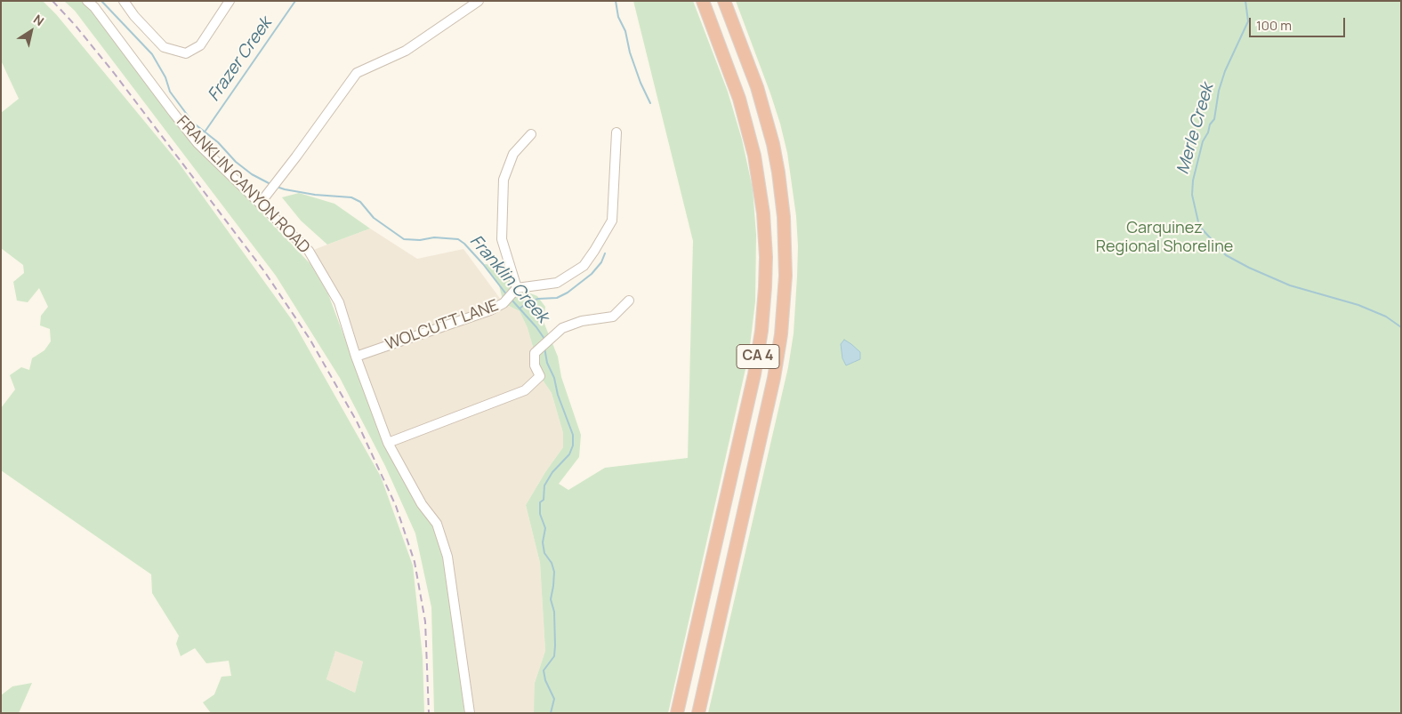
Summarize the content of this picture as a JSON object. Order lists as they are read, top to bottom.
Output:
{
  "streets": {
    "highway": ["CA 4"],
    "street": ["FRANKLIN CANYON ROAD", "WOLCUTT LANE"]
  },
  "crossings": [
    ["FRANKLIN CANYON ROAD", "WOLCUTT LANE"]
  ],
  "water": ["Frazer Creek", "Merle Creek", "Franklin Creek"],
  "parks": ["Carquinez Regional Shoreline"],
  "scale_bar": "100 m",
  "north": "top right"
}
